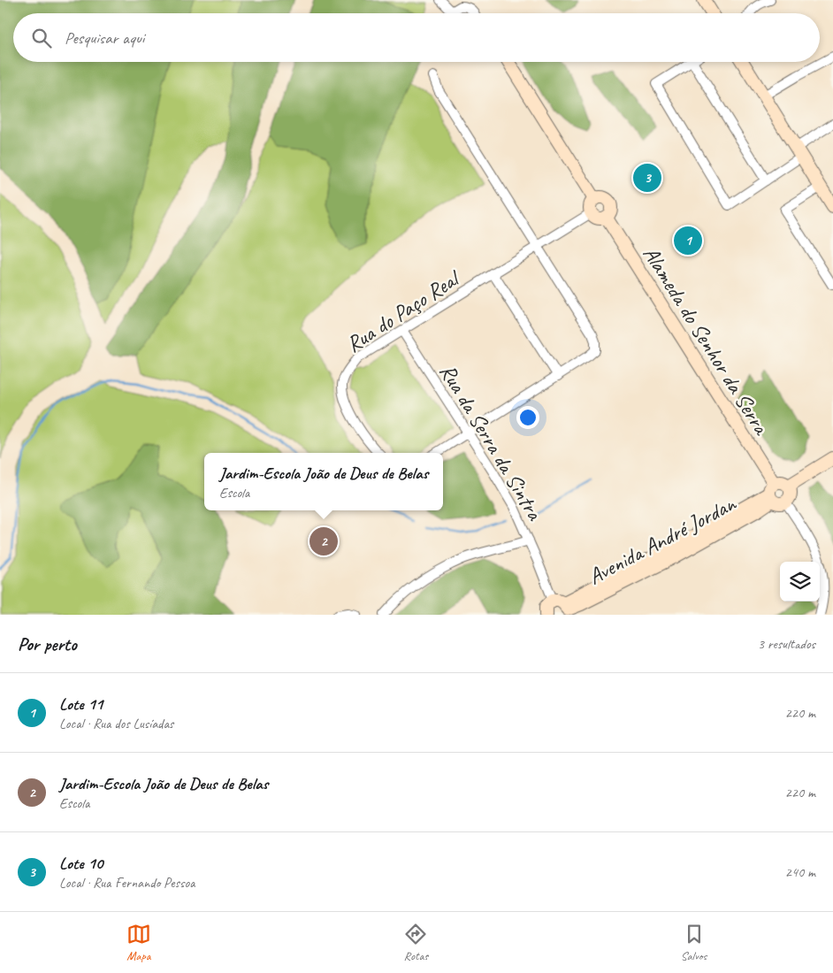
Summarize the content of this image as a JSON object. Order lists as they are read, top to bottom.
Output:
{
  "streets": {
    "street": [
      "Rua do Paço Real",
      "Alameda do Senhor da Serra",
      "Rua da Serra da Sintra",
      "Avenida André Jordan"
    ]
  },
  "crossings": [
    ["Rua do Paço Real", "Alameda do Senhor da Serra"],
    ["Rua do Paço Real", "Rua da Serra da Sintra"],
    ["Alameda do Senhor da Serra", "Avenida André Jordan"],
    ["Rua da Serra da Sintra", "Avenida André Jordan"]
  ],
  "page": {
    "search": "Pesquisar aqui",
    "pins": ["3", "1", "2"],
    "popup": ["Jardim-Escola João de Deus de Belas", "Escola"],
    "heading": ["Por perto", "3 resultados"],
    "list": [
      {
        "mark": "1",
        "name": "Lote 11",
        "note": "Local · Rua dos Lusíadas",
        "value": "220 m"
      },
      {
        "mark": "2",
        "name": "Jardim-Escola João de Deus de Belas",
        "note": "Escola",
        "value": "220 m"
      },
      {
        "mark": "3",
        "name": "Lote 10",
        "note": "Local · Rua Fernando Pessoa",
        "value": "240 m"
      }
    ],
    "nav": ["Mapa", "Rotas", "Salvos"]
  }
}
